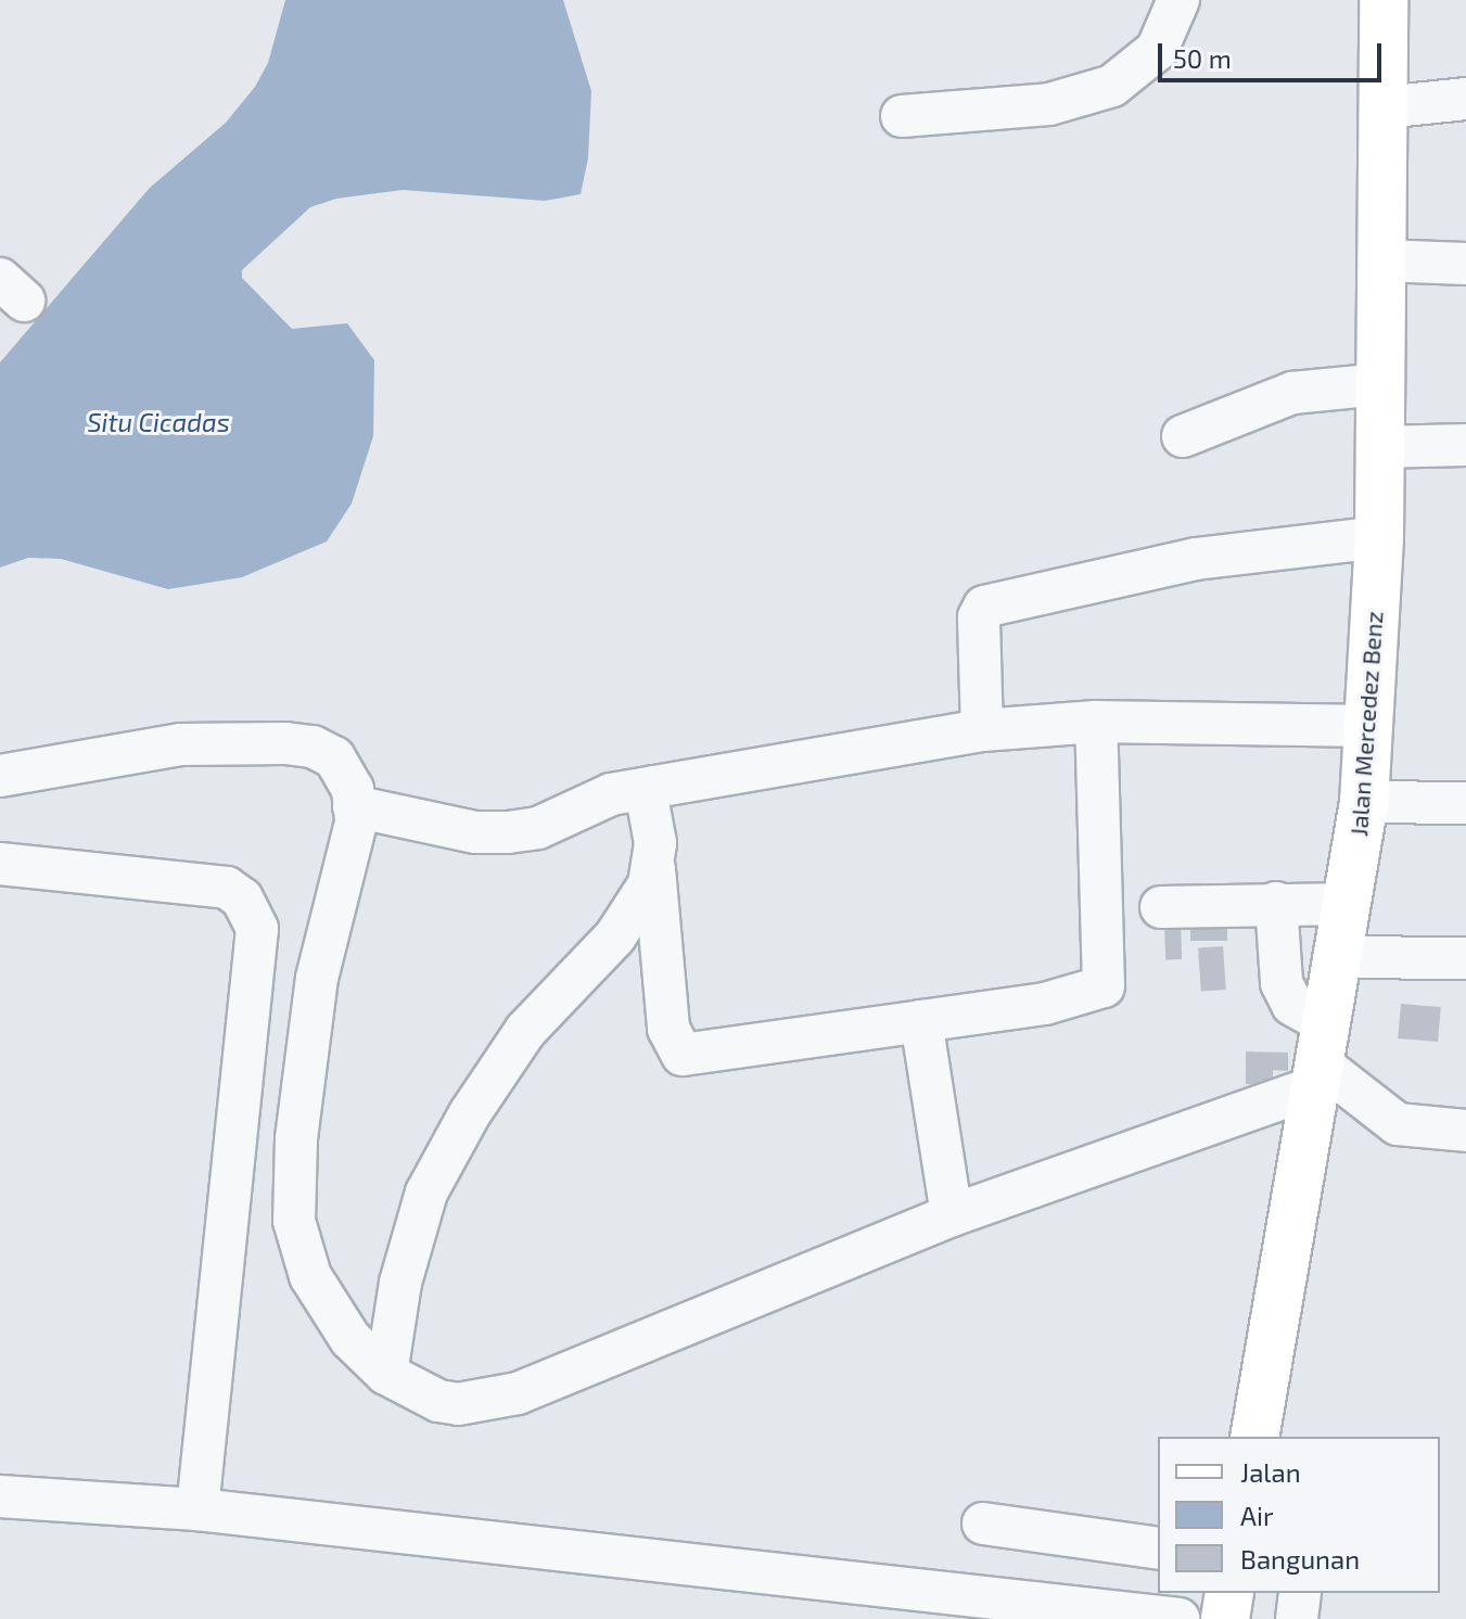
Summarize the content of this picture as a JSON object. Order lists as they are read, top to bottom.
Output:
{
  "streets": {
    "main road": ["Jalan Mercedez Benz"]
  },
  "water": ["Situ Cicadas"],
  "legend": ["Jalan", "Air", "Bangunan"],
  "scale_bar": "50 m"
}
